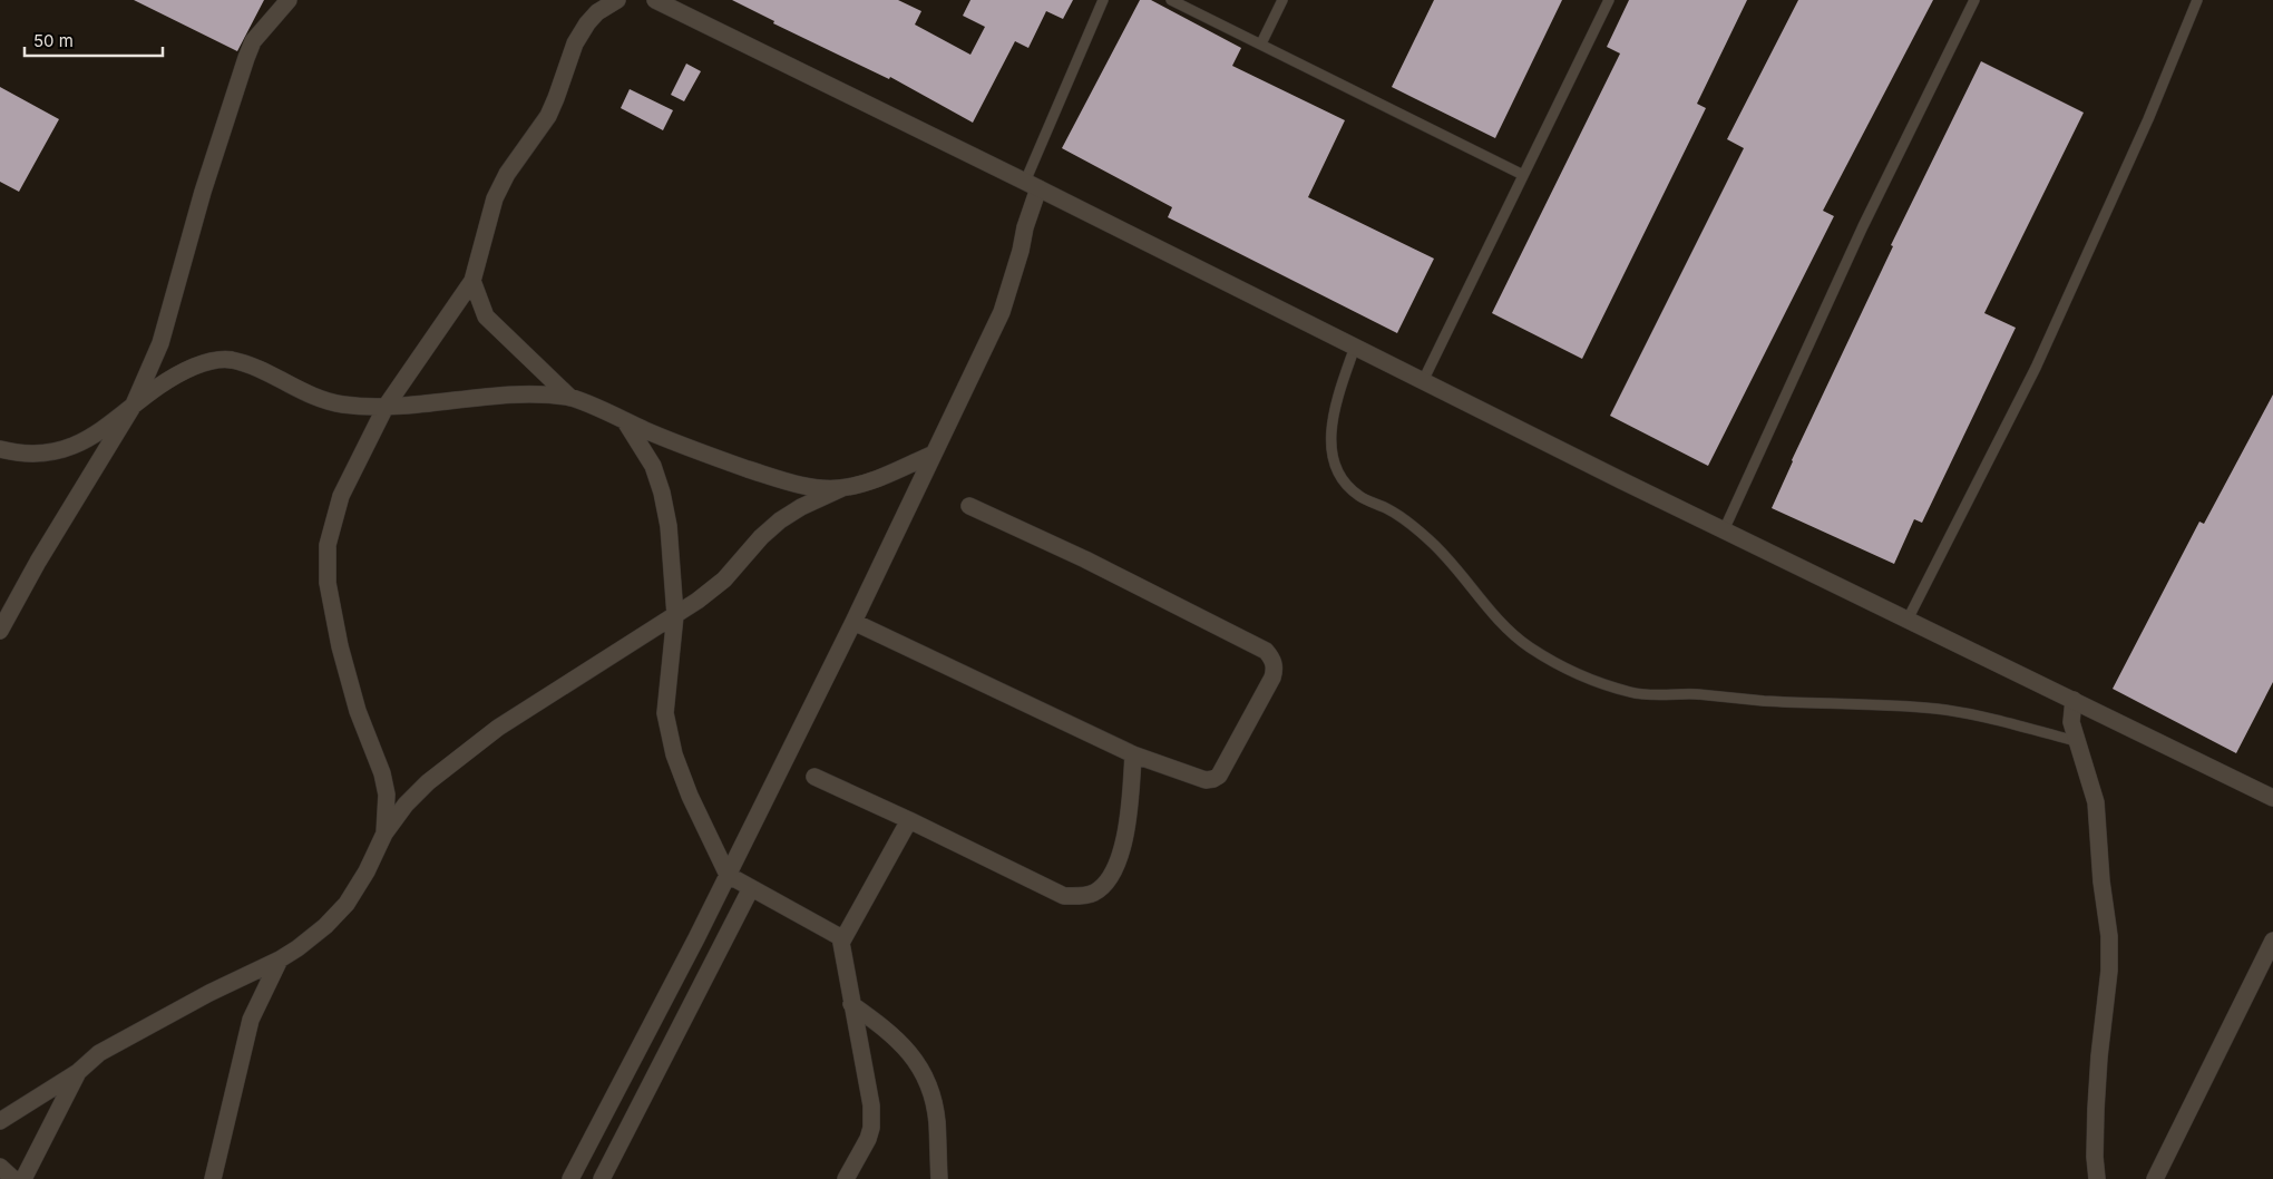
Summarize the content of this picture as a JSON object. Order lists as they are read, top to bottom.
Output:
{
  "scale_bar": "50 m"
}
